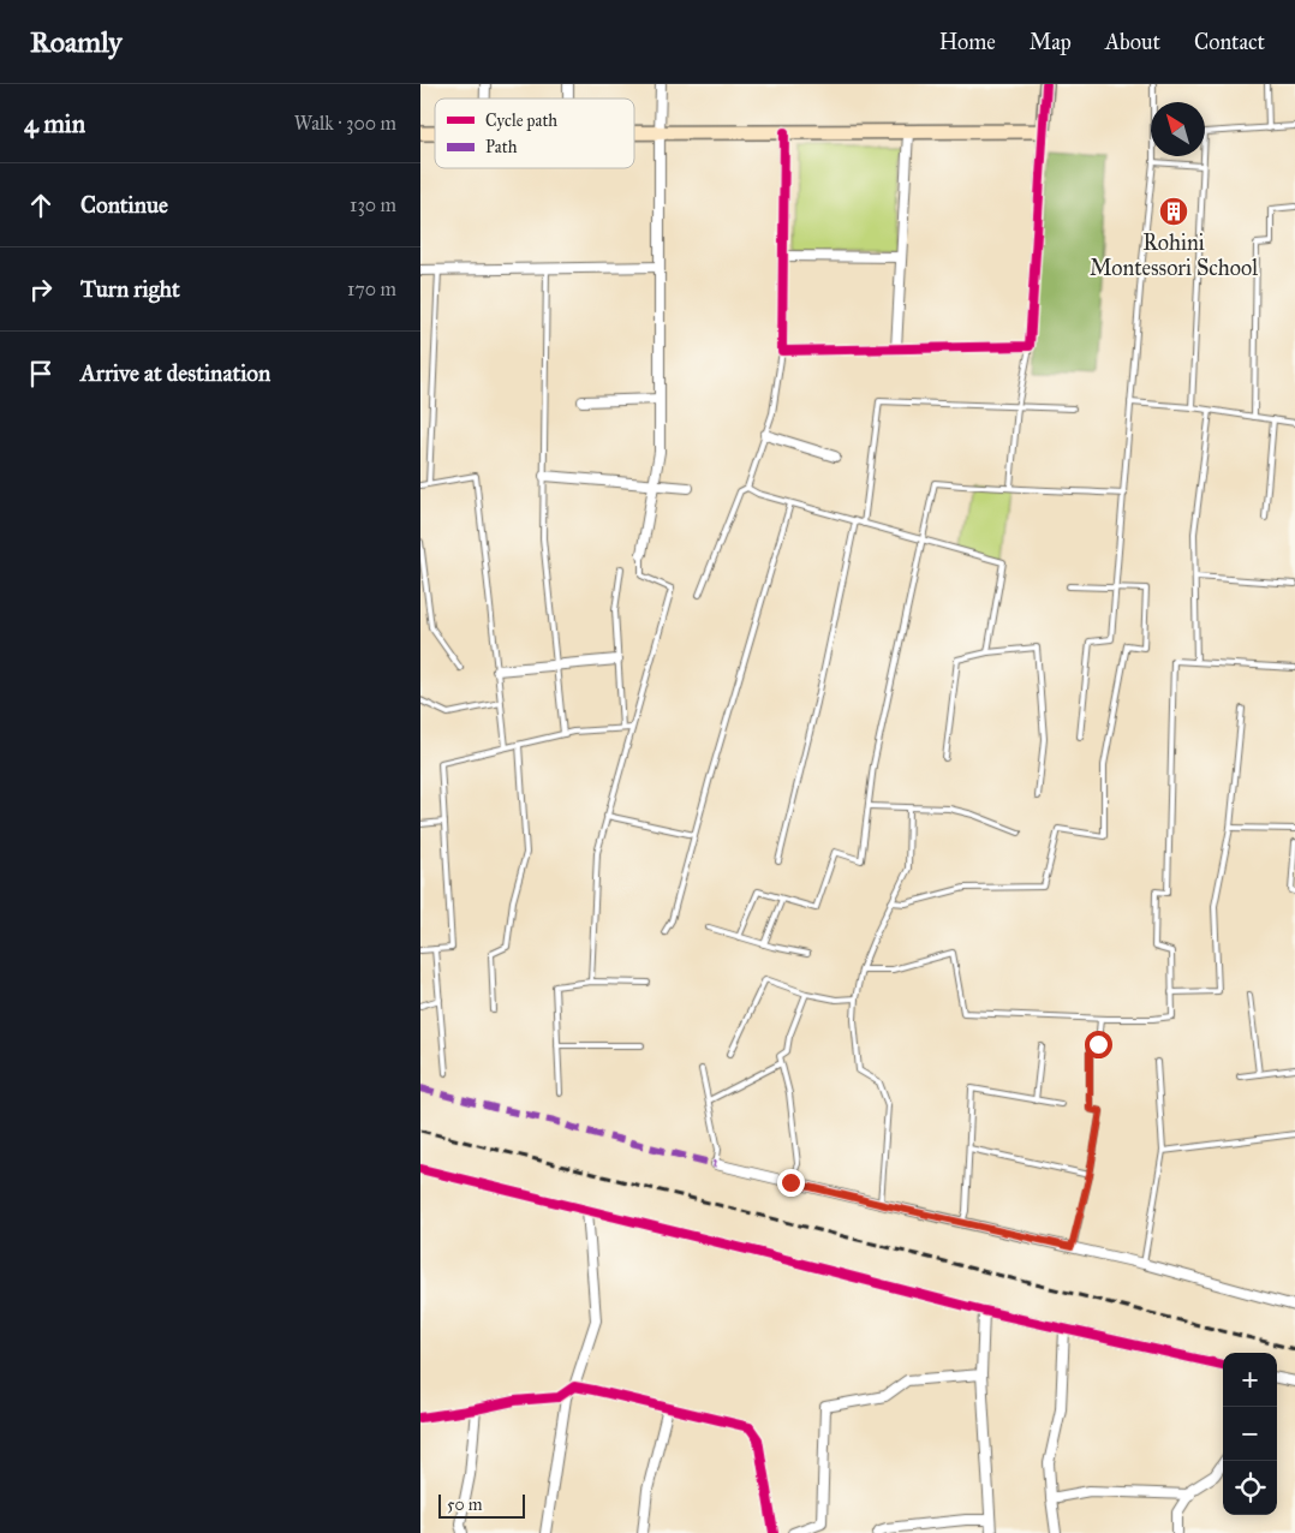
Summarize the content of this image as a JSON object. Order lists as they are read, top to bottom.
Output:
{
  "places": {
    "building": ["Rohini Montessori School"]
  },
  "legend": ["Cycle path", "Path"],
  "scale_bar": "50 m",
  "north": "top left",
  "page": {
    "header": "Roamly",
    "nav": [
      "Home",
      "Map",
      "About",
      "Contact"
    ],
    "heading": ["4 min", "Walk · 300 m"],
    "list": [
      ["Continue", "130 m"],
      ["Turn right", "170 m"],
      "Arrive at destination"
    ],
    "map_buttons": ["+", "−"],
    "scale": "50 m"
  }
}
